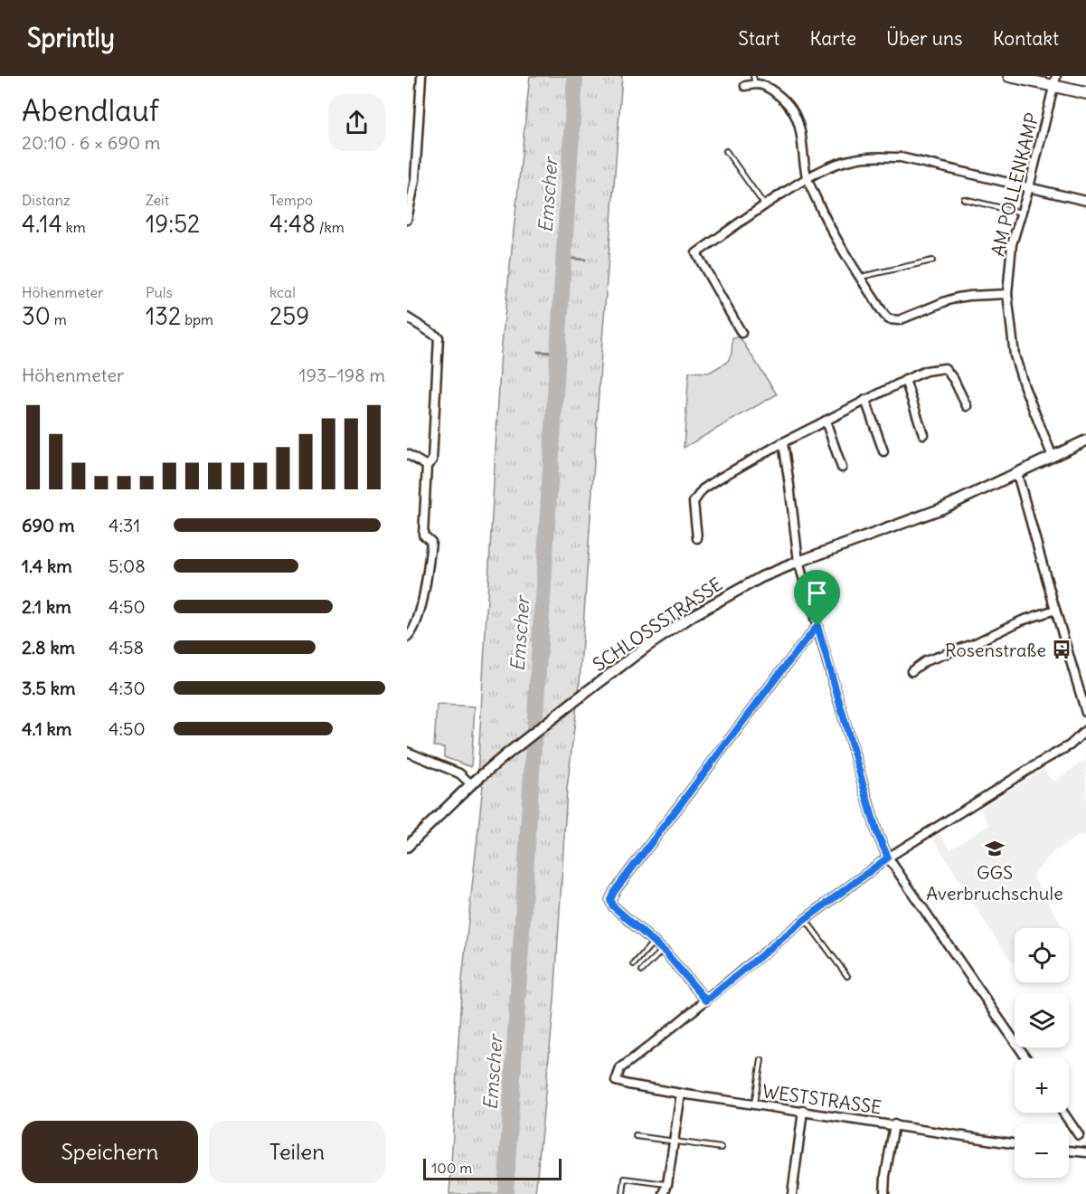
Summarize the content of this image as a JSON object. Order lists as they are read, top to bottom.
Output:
{
  "streets": {
    "street": ["AM POLLENKAMP", "SCHLOSSSTRASSE", "WESTSTRASSE"]
  },
  "crossings": [
    ["AM POLLENKAMP", "SCHLOSSSTRASSE"]
  ],
  "water": ["Emscher"],
  "places": {
    "bus stop": ["Rosenstraße"],
    "school or university": ["GGS Averbruchschule"]
  },
  "scale_bar": "100 m",
  "page": {
    "header": "Sprintly",
    "nav": [
      "Start",
      "Karte",
      "Über uns",
      "Kontakt"
    ],
    "heading": ["Abendlauf", "20:10 · 6 × 690 m"],
    "stats": [
      ["Distanz", "4.14 km"],
      ["Zeit", "19:52"],
      ["Tempo", "4:48 /km"],
      ["Höhenmeter", "30 m"],
      ["Puls", "132 bpm"],
      ["kcal", "259"]
    ],
    "chart": ["Höhenmeter", "193–198 m"],
    "list": [
      {
        "name": "690 m",
        "note": "4:31"
      },
      {
        "name": "1.4 km",
        "note": "5:08"
      },
      {
        "name": "2.1 km",
        "note": "4:50"
      },
      {
        "name": "2.8 km",
        "note": "4:58"
      },
      {
        "name": "3.5 km",
        "note": "4:30"
      },
      {
        "name": "4.1 km",
        "note": "4:50"
      }
    ],
    "map_buttons": ["+", "−"],
    "buttons": ["Speichern", "Teilen"],
    "scale": "100 m"
  }
}
